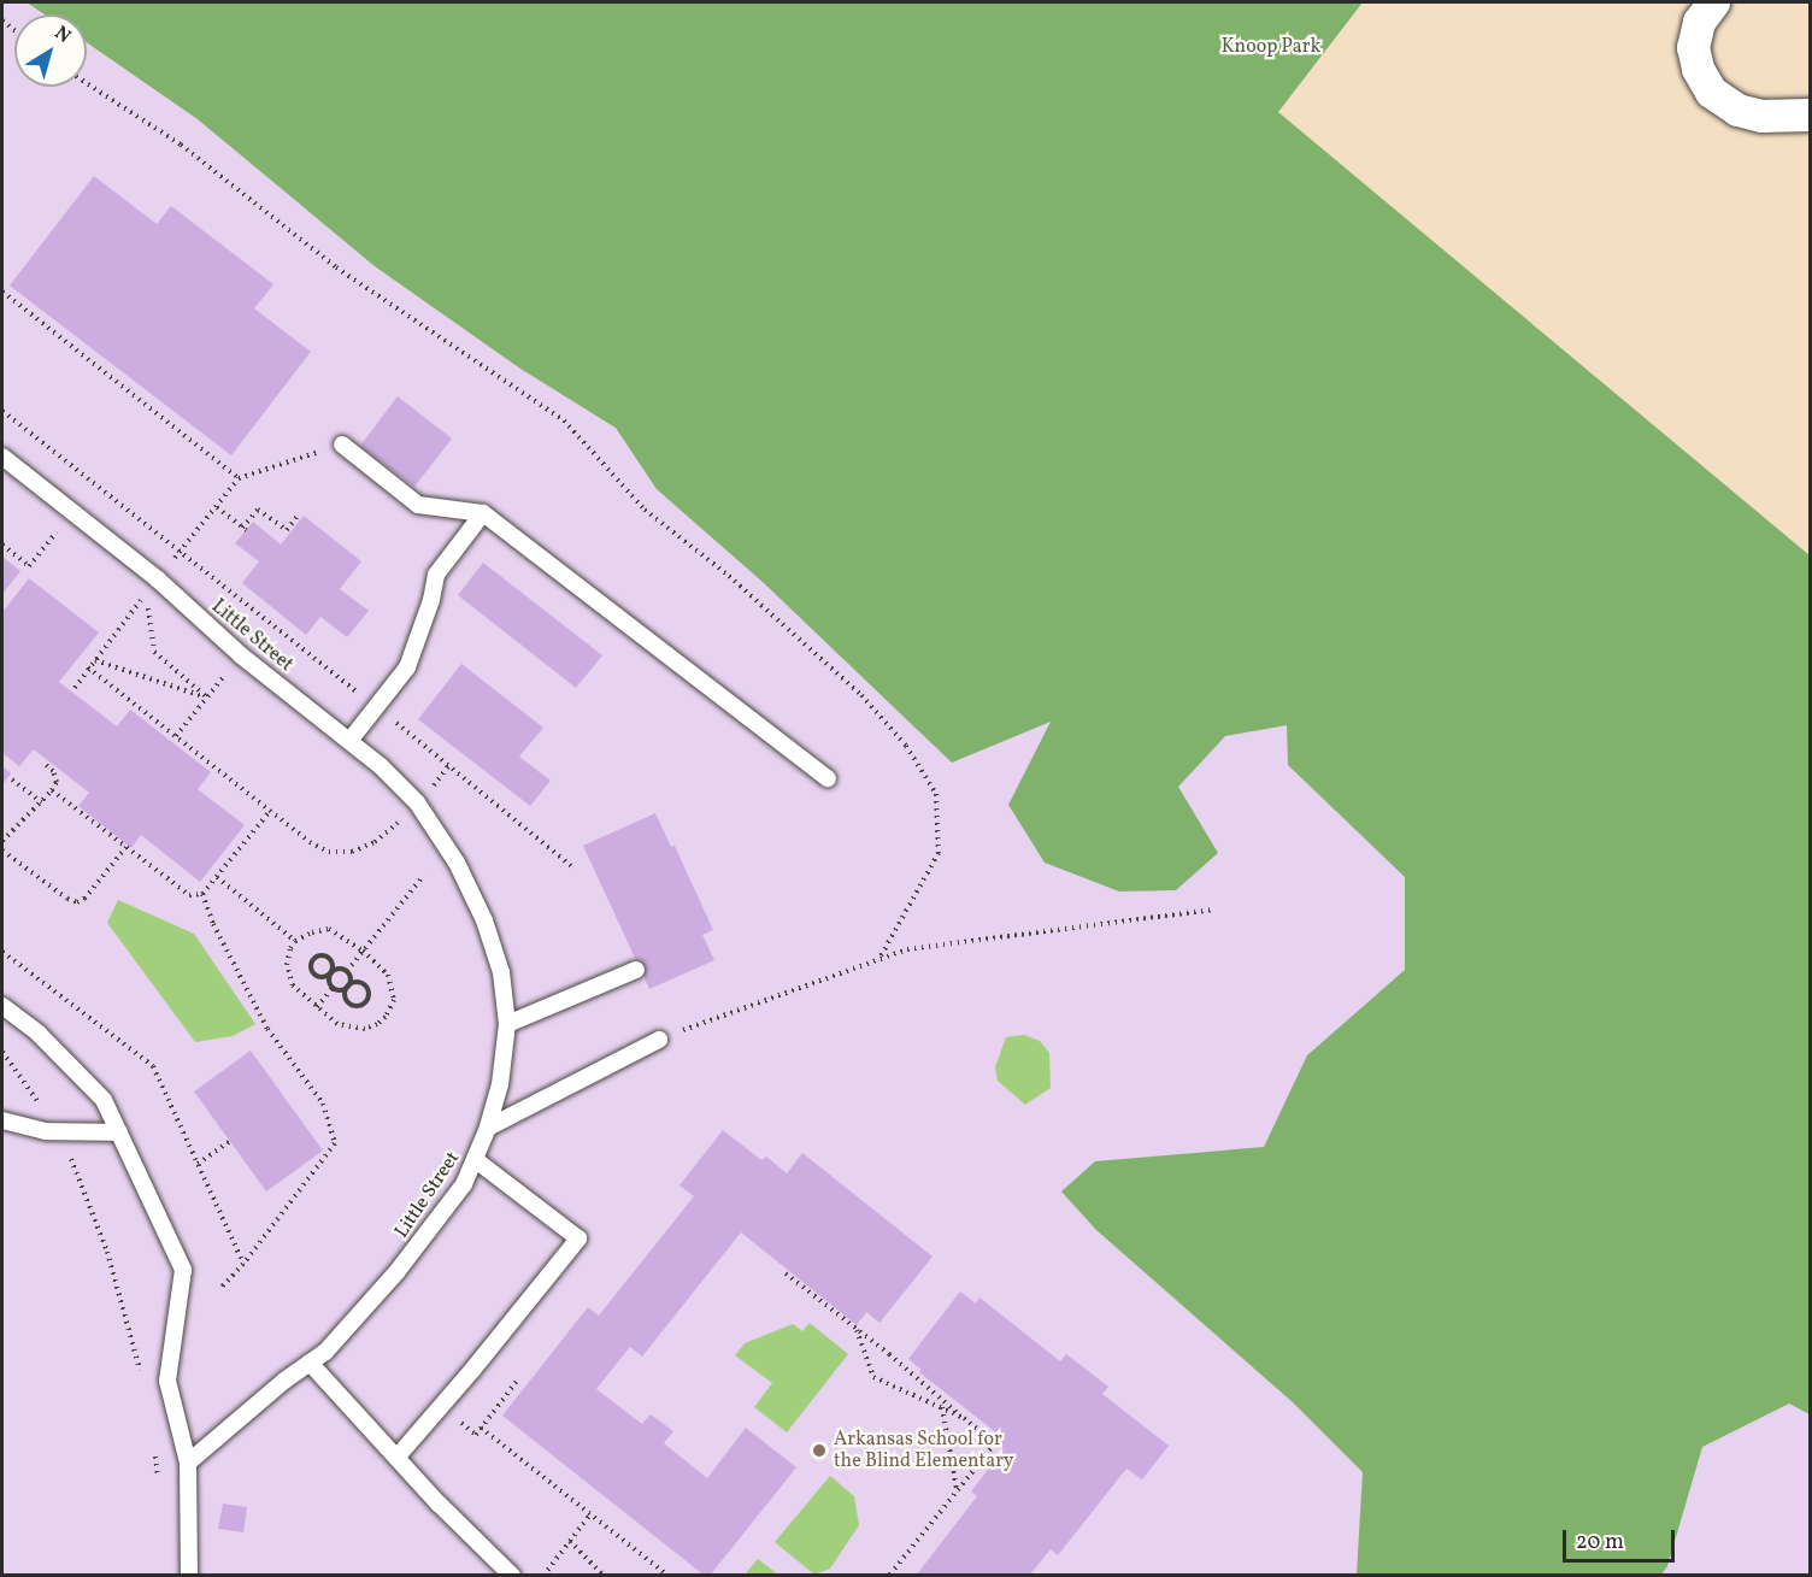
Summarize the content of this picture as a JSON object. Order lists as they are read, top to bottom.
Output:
{
  "streets": {
    "lane": ["Little Street"]
  },
  "parks": ["Knoop Park"],
  "places": ["Arkansas School for the Blind Elementary"],
  "scale_bar": "20 m",
  "north": "top right"
}
